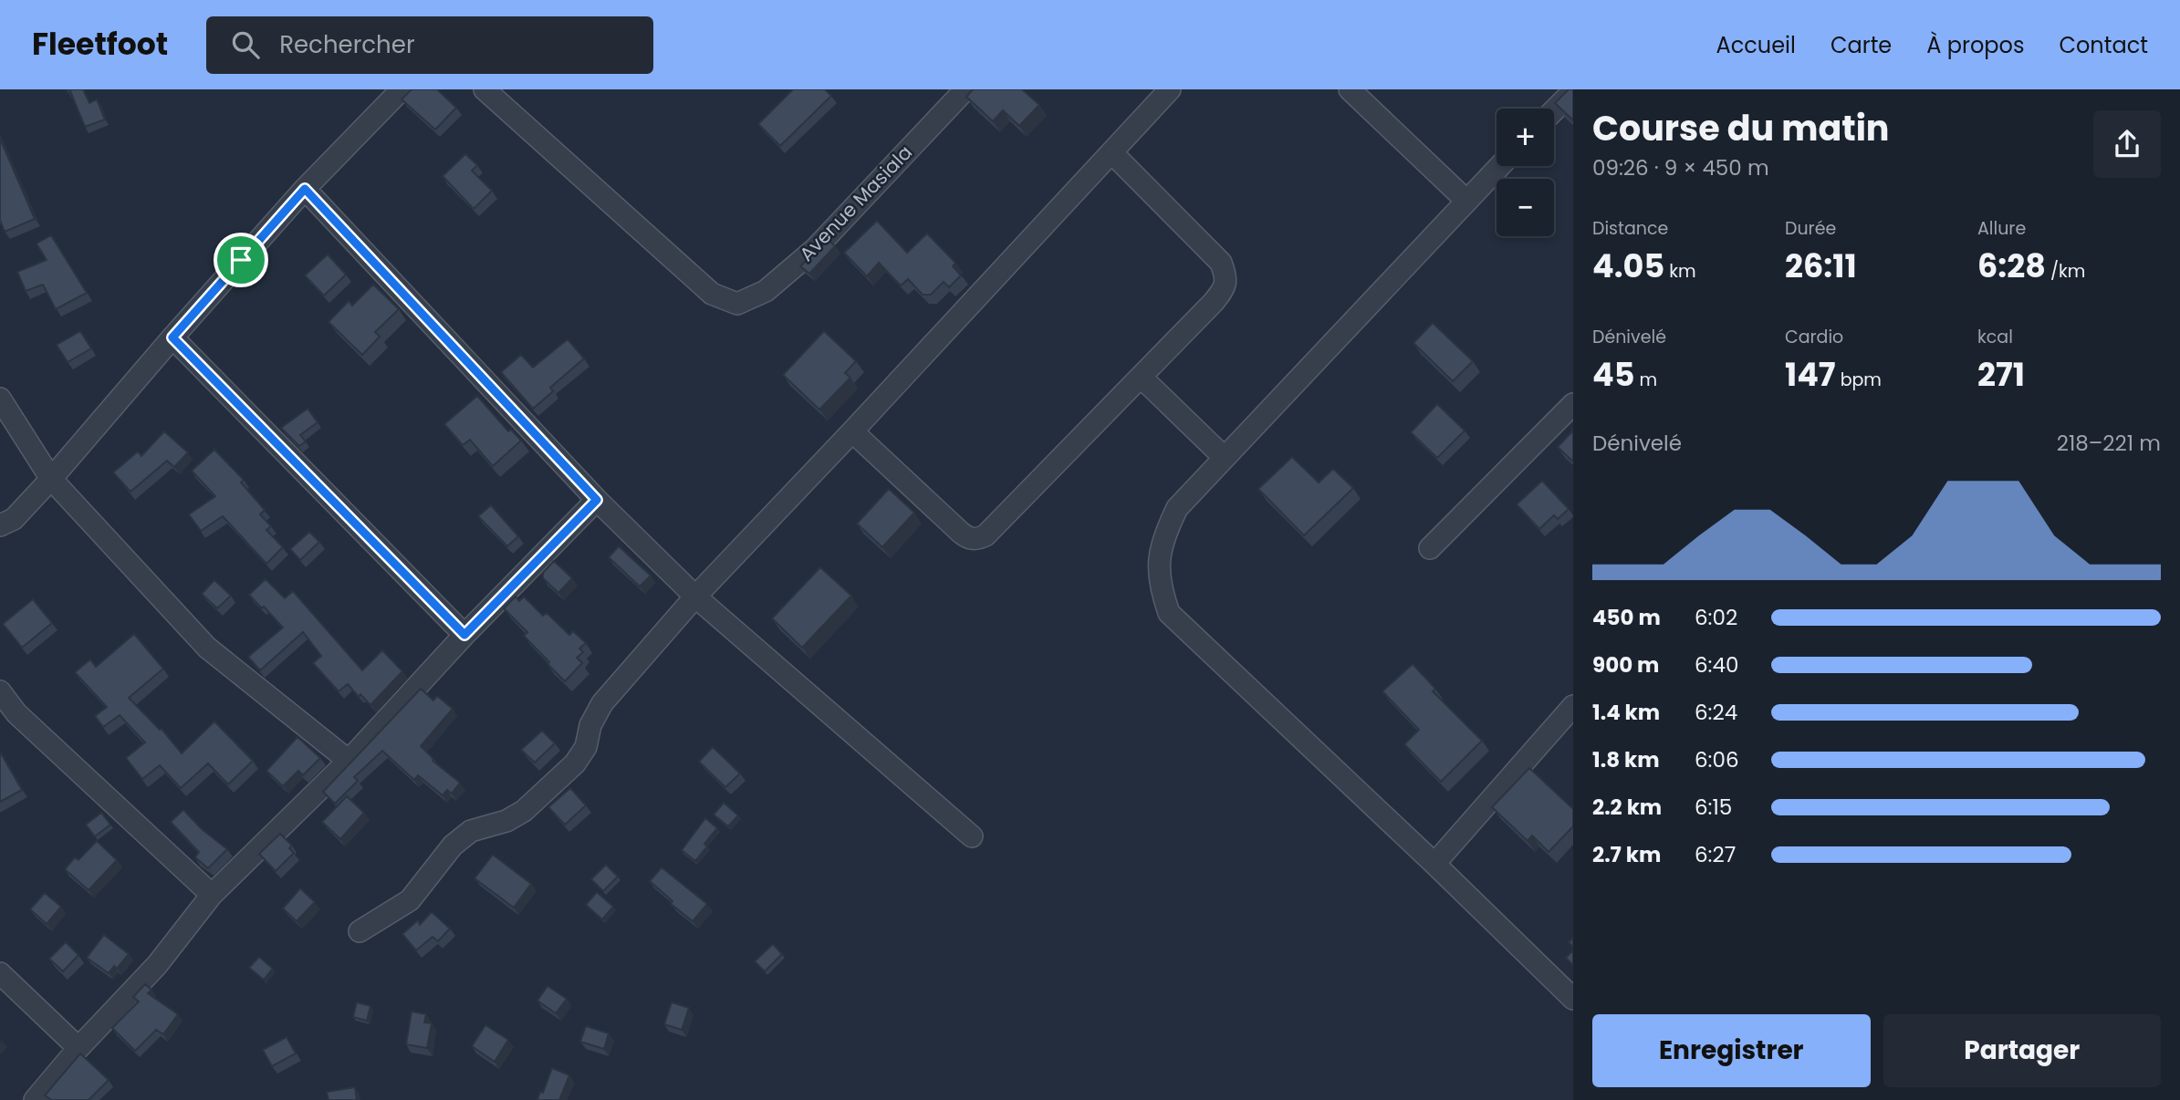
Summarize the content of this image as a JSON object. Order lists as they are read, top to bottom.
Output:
{
  "streets": {
    "street": ["Avenue Masiala"]
  },
  "page": {
    "header": "Fleetfoot",
    "search": "Rechercher",
    "nav": [
      "Accueil",
      "Carte",
      "À propos",
      "Contact"
    ],
    "heading": ["Course du matin", "09:26 · 9 × 450 m"],
    "map_buttons": ["+", "−"],
    "stats": [
      ["Distance", "4.05 km"],
      ["Durée", "26:11"],
      ["Allure", "6:28 /km"],
      ["Dénivelé", "45 m"],
      ["Cardio", "147 bpm"],
      ["kcal", "271"]
    ],
    "chart": ["Dénivelé", "218–221 m"],
    "list": [
      {
        "name": "450 m",
        "note": "6:02"
      },
      {
        "name": "900 m",
        "note": "6:40"
      },
      {
        "name": "1.4 km",
        "note": "6:24"
      },
      {
        "name": "1.8 km",
        "note": "6:06"
      },
      {
        "name": "2.2 km",
        "note": "6:15"
      },
      {
        "name": "2.7 km",
        "note": "6:27"
      }
    ],
    "buttons": ["Enregistrer", "Partager"]
  }
}
